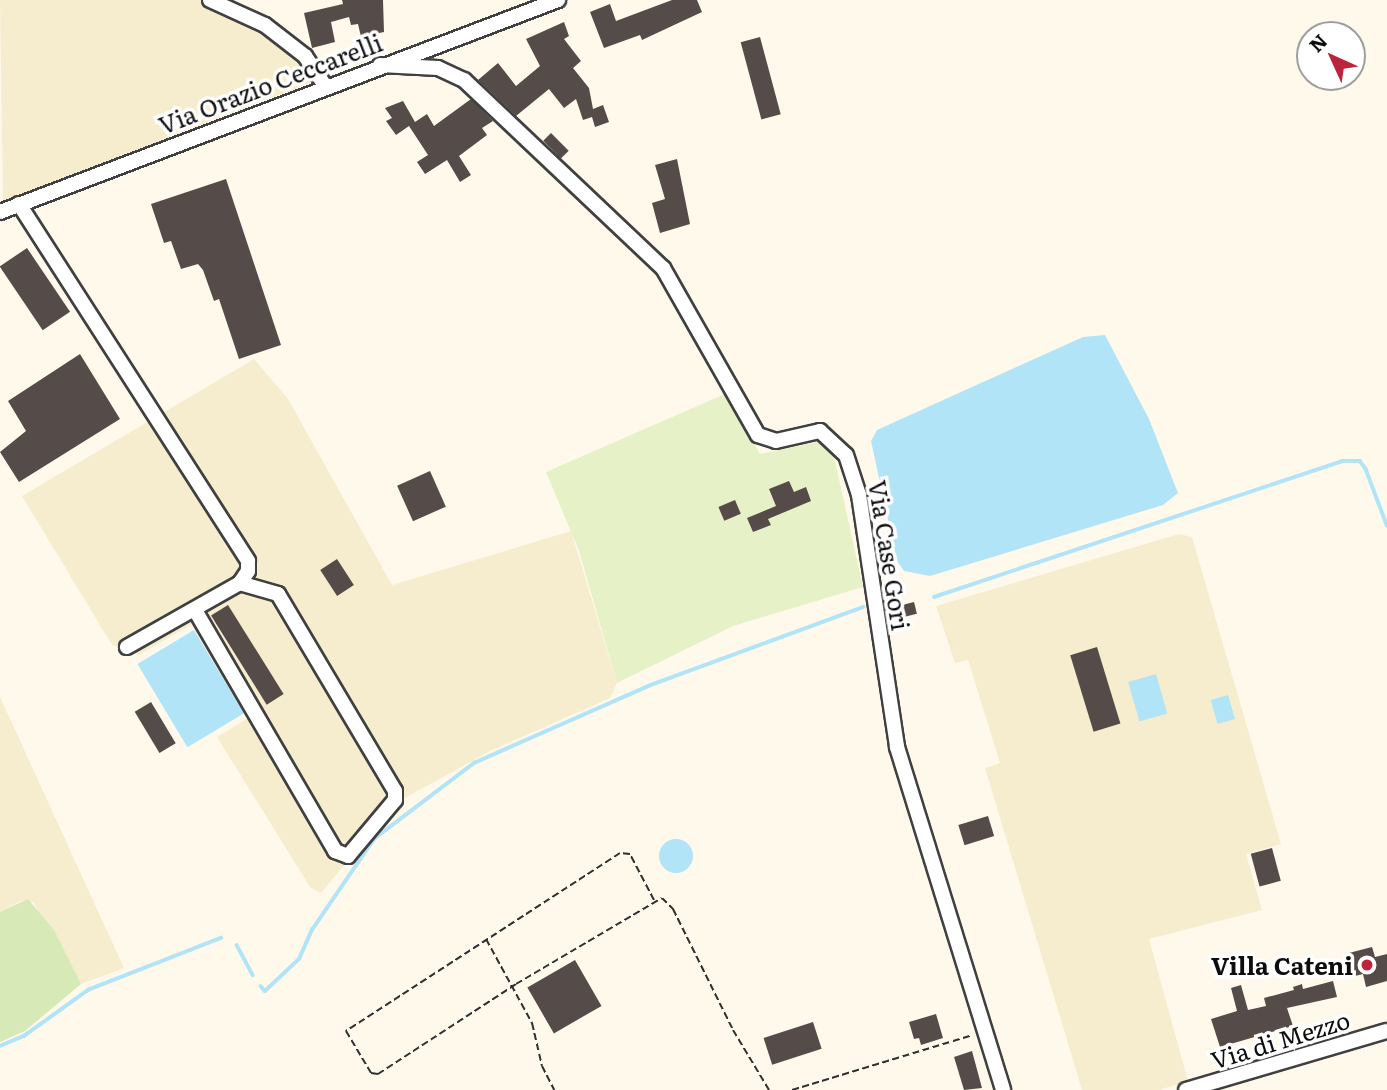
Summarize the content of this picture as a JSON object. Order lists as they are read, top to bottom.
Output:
{
  "streets": {
    "street": ["Via Orazio Ceccarelli", "Via Case Gori", "Via di Mezzo"]
  },
  "crossings": [
    ["Via Orazio Ceccarelli", "Via Case Gori"]
  ],
  "places": ["Villa Cateni"],
  "north": "top left"
}
